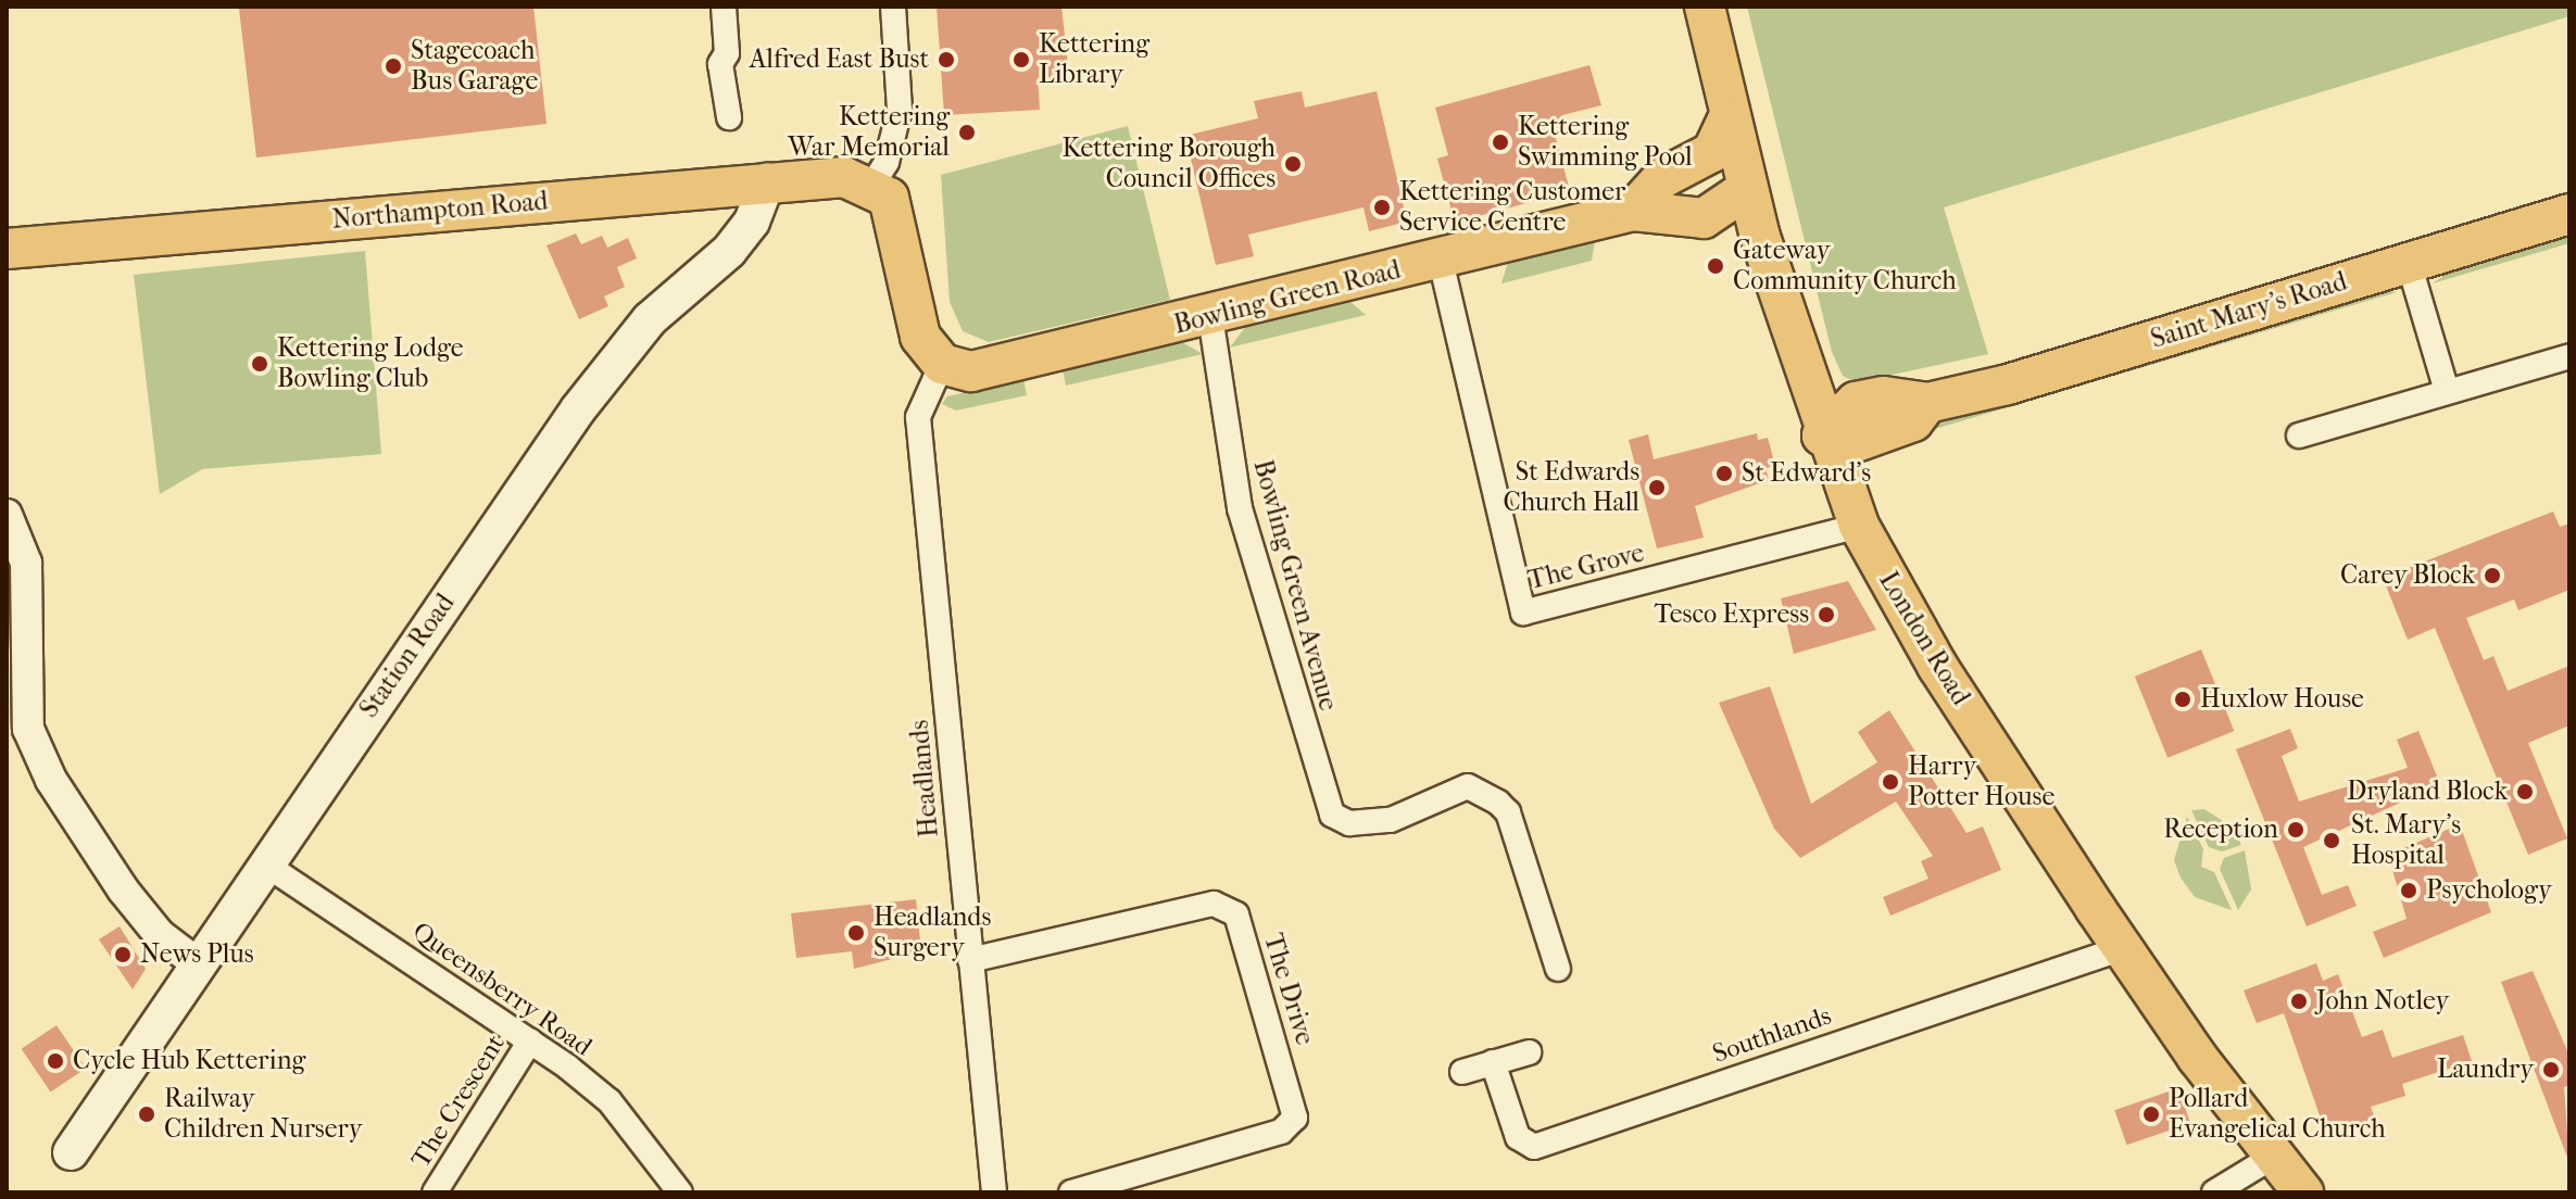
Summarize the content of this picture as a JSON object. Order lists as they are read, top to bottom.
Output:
{
  "streets": {
    "main road": [
      "Northampton Road",
      "Bowling Green Road",
      "Saint Mary's Road",
      "London Road",
      "Station Road"
    ],
    "street": [
      "The Grove",
      "Bowling Green Avenue",
      "Headlands",
      "Queensberry Road",
      "The Drive",
      "Southlands",
      "The Crescent"
    ]
  },
  "crossings": [
    ["Northampton Road", "Station Road"],
    ["Bowling Green Road", "The Grove"],
    ["Bowling Green Road", "Bowling Green Avenue"],
    ["Bowling Green Road", "London Road"],
    ["Bowling Green Road", "Headlands"],
    ["Saint Mary's Road", "London Road"],
    ["The Grove", "London Road"],
    ["London Road", "Southlands"],
    ["Station Road", "Queensberry Road"],
    ["Headlands", "The Drive"],
    ["Queensberry Road", "The Crescent"]
  ],
  "places": [
    "Alfred East Bust",
    "Kettering Library",
    "Stagecoach Bus Garage",
    "Kettering War Memorial",
    "Kettering Swimming Pool",
    "Kettering Borough Council Offices",
    "Kettering Customer Service Centre",
    "Gateway Community Church",
    "Kettering Lodge Bowling Club",
    "St Edward's",
    "St Edwards Church Hall",
    "Carey Block",
    "Tesco Express",
    "Huxlow House",
    "Harry Potter House",
    "Dryland Block",
    "Reception",
    "St. Mary's Hospital",
    "Psychology",
    "Headlands Surgery",
    "News Plus",
    "John Notley",
    "Cycle Hub Kettering",
    "Laundry",
    "Railway Children Nursery",
    "Pollard Evangelical Church"
  ]
}
